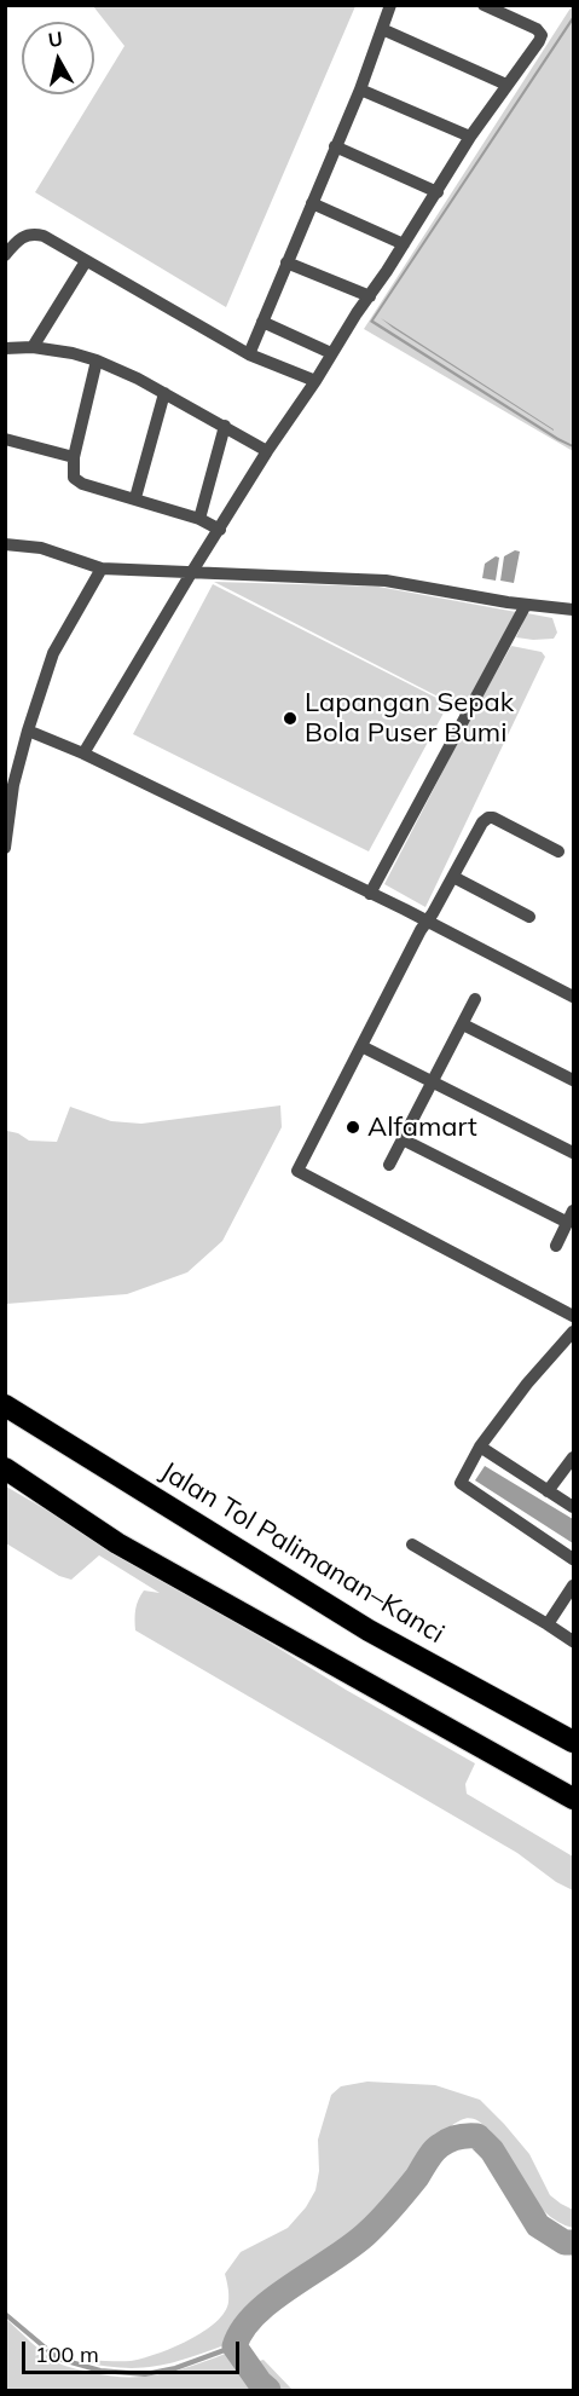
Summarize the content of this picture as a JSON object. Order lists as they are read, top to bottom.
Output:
{
  "streets": {
    "highway": ["Jalan Tol Palimanan–Kanci"]
  },
  "places": ["Lapangan Sepak Bola Puser Bumi", "Alfamart"],
  "scale_bar": "100 m",
  "north": "top"
}
